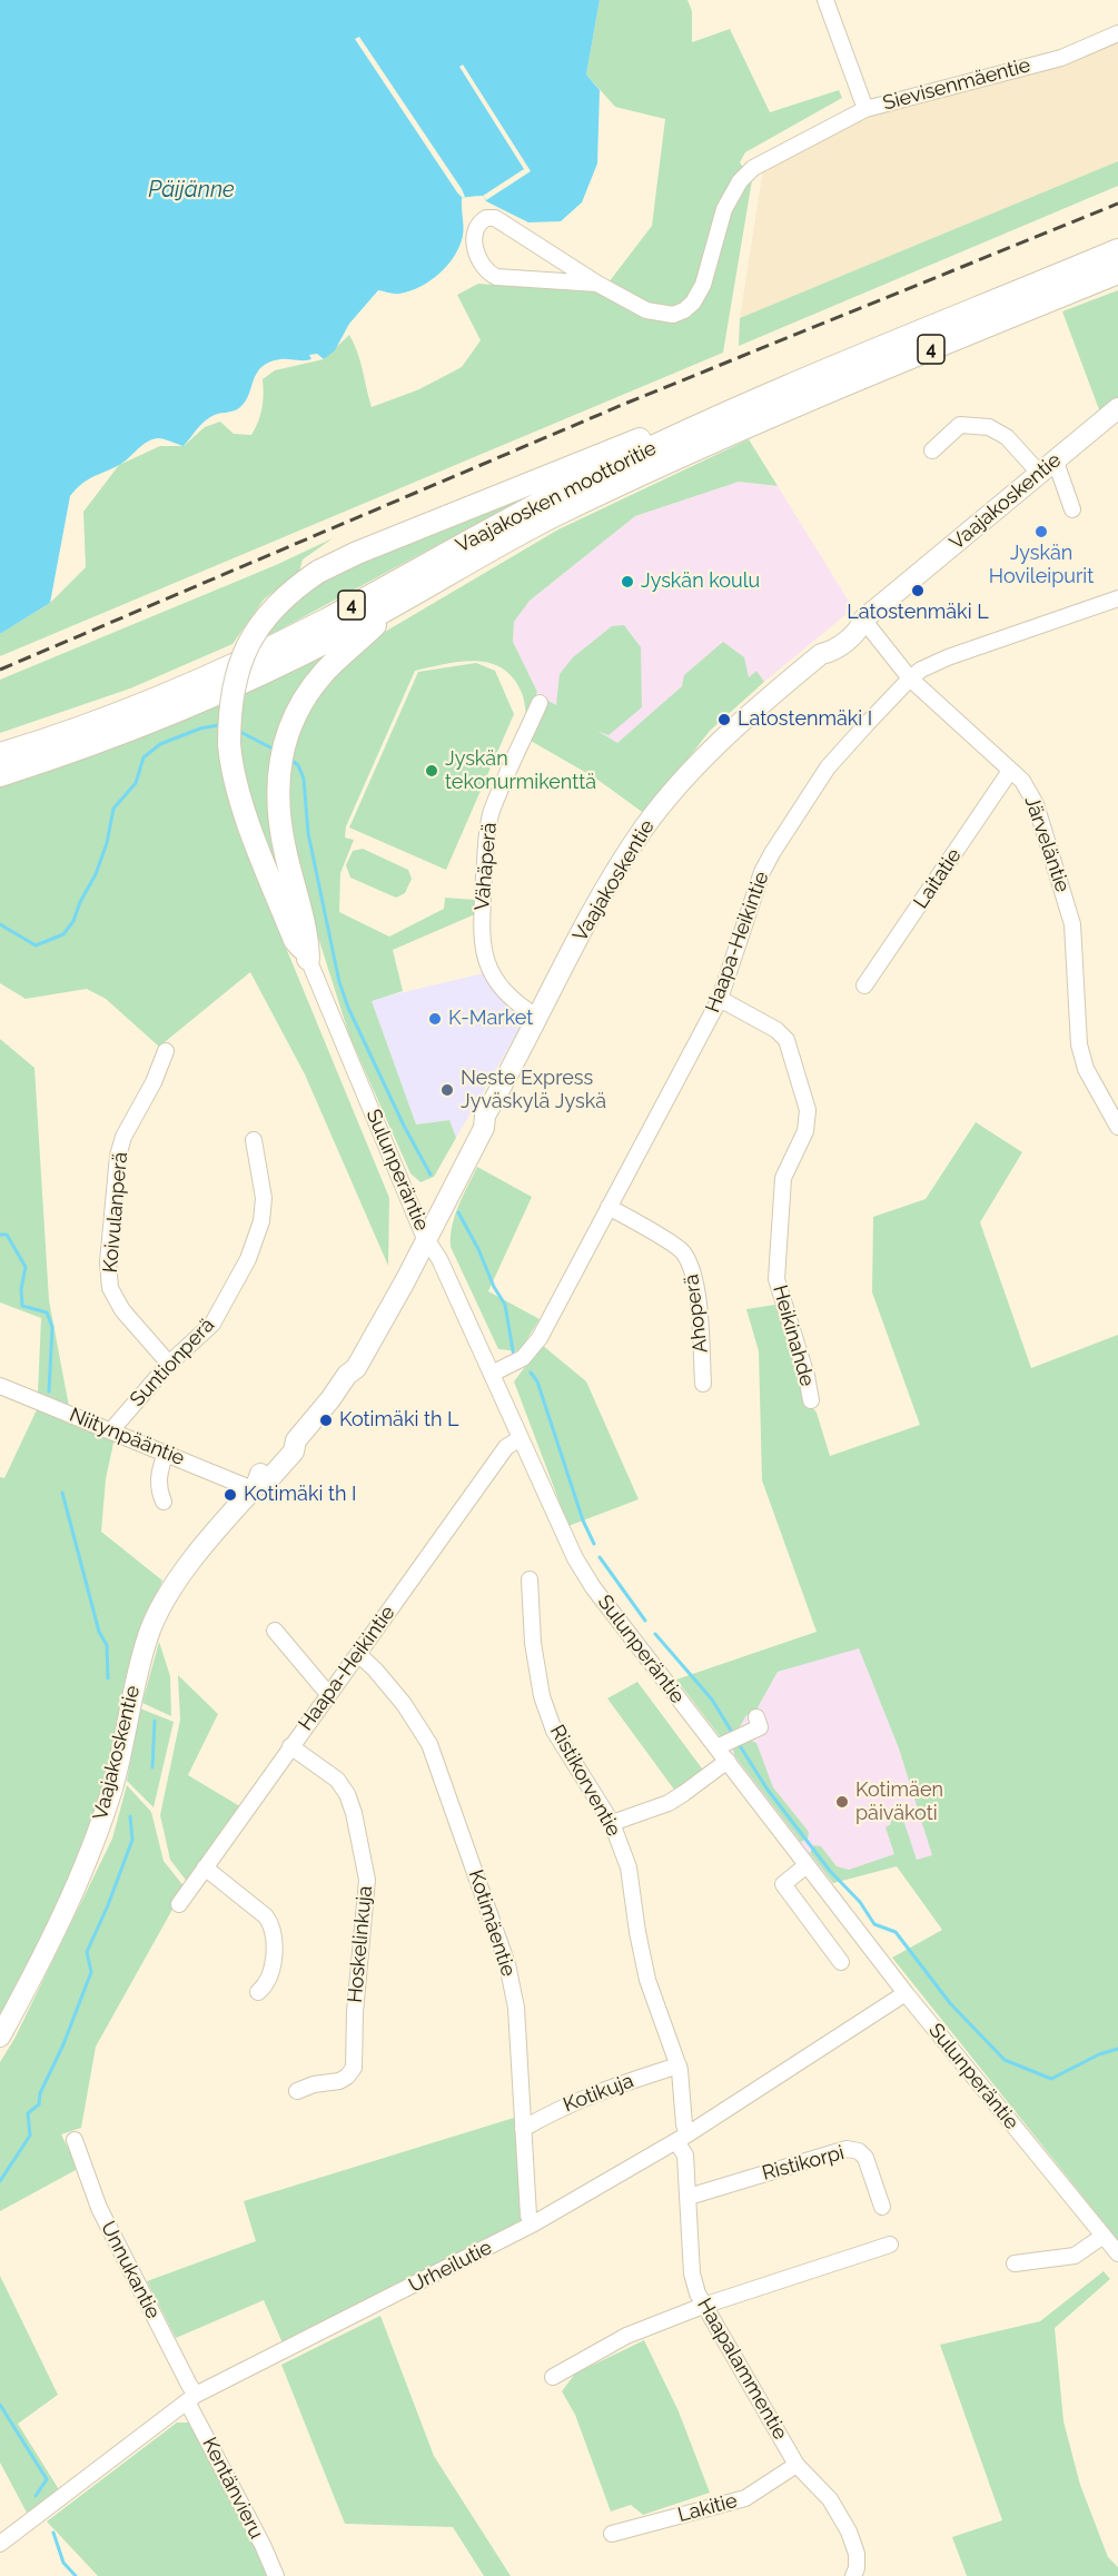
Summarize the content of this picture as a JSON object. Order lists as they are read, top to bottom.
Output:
{
  "streets": {
    "highway": ["4", "Vaajakosken moottoritie"],
    "main road": ["Vaajakoskentie"],
    "street": [
      "Sievisenmäentie",
      "Järveläntie",
      "Vähäperä",
      "Laitatie",
      "Haapa-Heikintie",
      "Sulunperäntie",
      "Koivulanperä",
      "Ahoperä",
      "Heikinahde",
      "Suntionperä",
      "Niitynpääntie",
      "Ristikorventie",
      "Kotimäentie",
      "Hoskelinkuja",
      "Kotikuja",
      "Ristikorpi",
      "Urheilutie",
      "Unnukantie",
      "Haapalammentie",
      "Kentänvieru",
      "Lakitie"
    ]
  },
  "crossings": [
    ["Vaajakoskentie", "Järveläntie"],
    ["Vaajakoskentie", "Vähäperä"],
    ["Vaajakoskentie", "Sulunperäntie"],
    ["Vaajakoskentie", "Niitynpääntie"],
    ["Järveläntie", "Laitatie"],
    ["Järveläntie", "Haapa-Heikintie"],
    ["Haapa-Heikintie", "Sulunperäntie"],
    ["Haapa-Heikintie", "Ahoperä"],
    ["Haapa-Heikintie", "Heikinahde"],
    ["Haapa-Heikintie", "Kotimäentie"],
    ["Haapa-Heikintie", "Hoskelinkuja"],
    ["Sulunperäntie", "Urheilutie"],
    ["Koivulanperä", "Suntionperä"],
    ["Suntionperä", "Niitynpääntie"],
    ["Ristikorventie", "Kotikuja"],
    ["Ristikorventie", "Urheilutie"],
    ["Ristikorventie", "Haapalammentie"],
    ["Kotimäentie", "Kotikuja"],
    ["Kotimäentie", "Urheilutie"],
    ["Ristikorpi", "Haapalammentie"],
    ["Urheilutie", "Unnukantie"],
    ["Urheilutie", "Haapalammentie"],
    ["Urheilutie", "Kentänvieru"],
    ["Unnukantie", "Kentänvieru"],
    ["Haapalammentie", "Lakitie"]
  ],
  "water": ["Päijänne"],
  "places": [
    "Jyskän Hovileipurit",
    "Jyskän koulu",
    "Latostenmäki L",
    "Latostenmäki I",
    "Jyskän tekonurmikenttä",
    "K-Market",
    "Neste Express Jyväskylä Jyskä",
    "Kotimäki th L",
    "Kotimäki th I",
    "Kotimäen päiväkoti"
  ]
}
